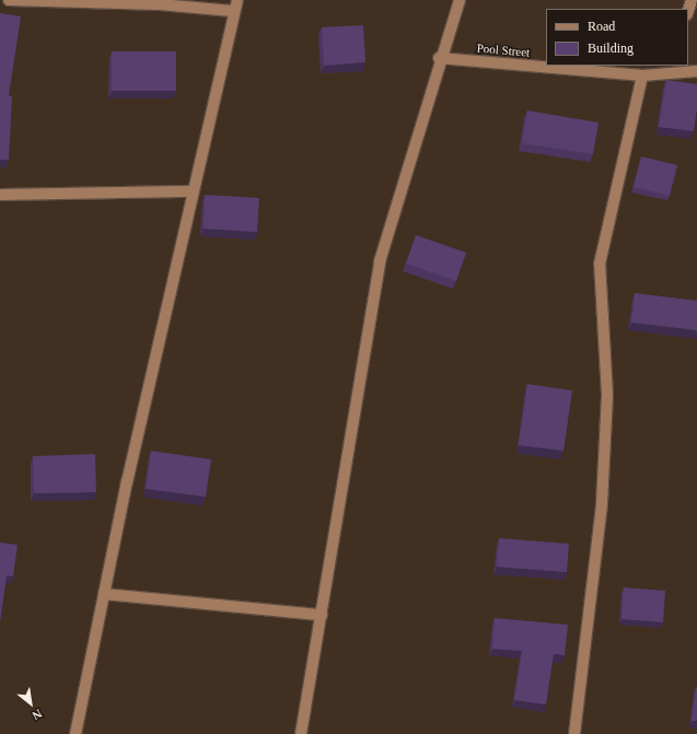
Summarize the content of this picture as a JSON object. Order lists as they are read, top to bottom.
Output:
{
  "streets": {
    "street": ["Pool Street"]
  },
  "legend": ["Road", "Building"],
  "north": "bottom right"
}
